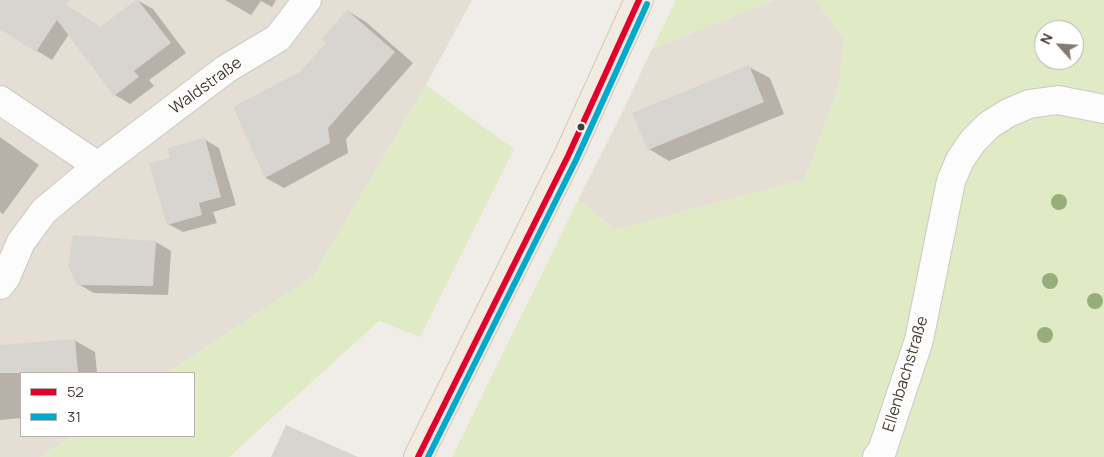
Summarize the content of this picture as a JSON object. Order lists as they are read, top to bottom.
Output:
{
  "streets": {
    "street": ["Waldstraße", "Ellenbachstraße"]
  },
  "lines": ["transit line 52", "transit line 31"],
  "legend": ["52", "31"],
  "north": "top left"
}
